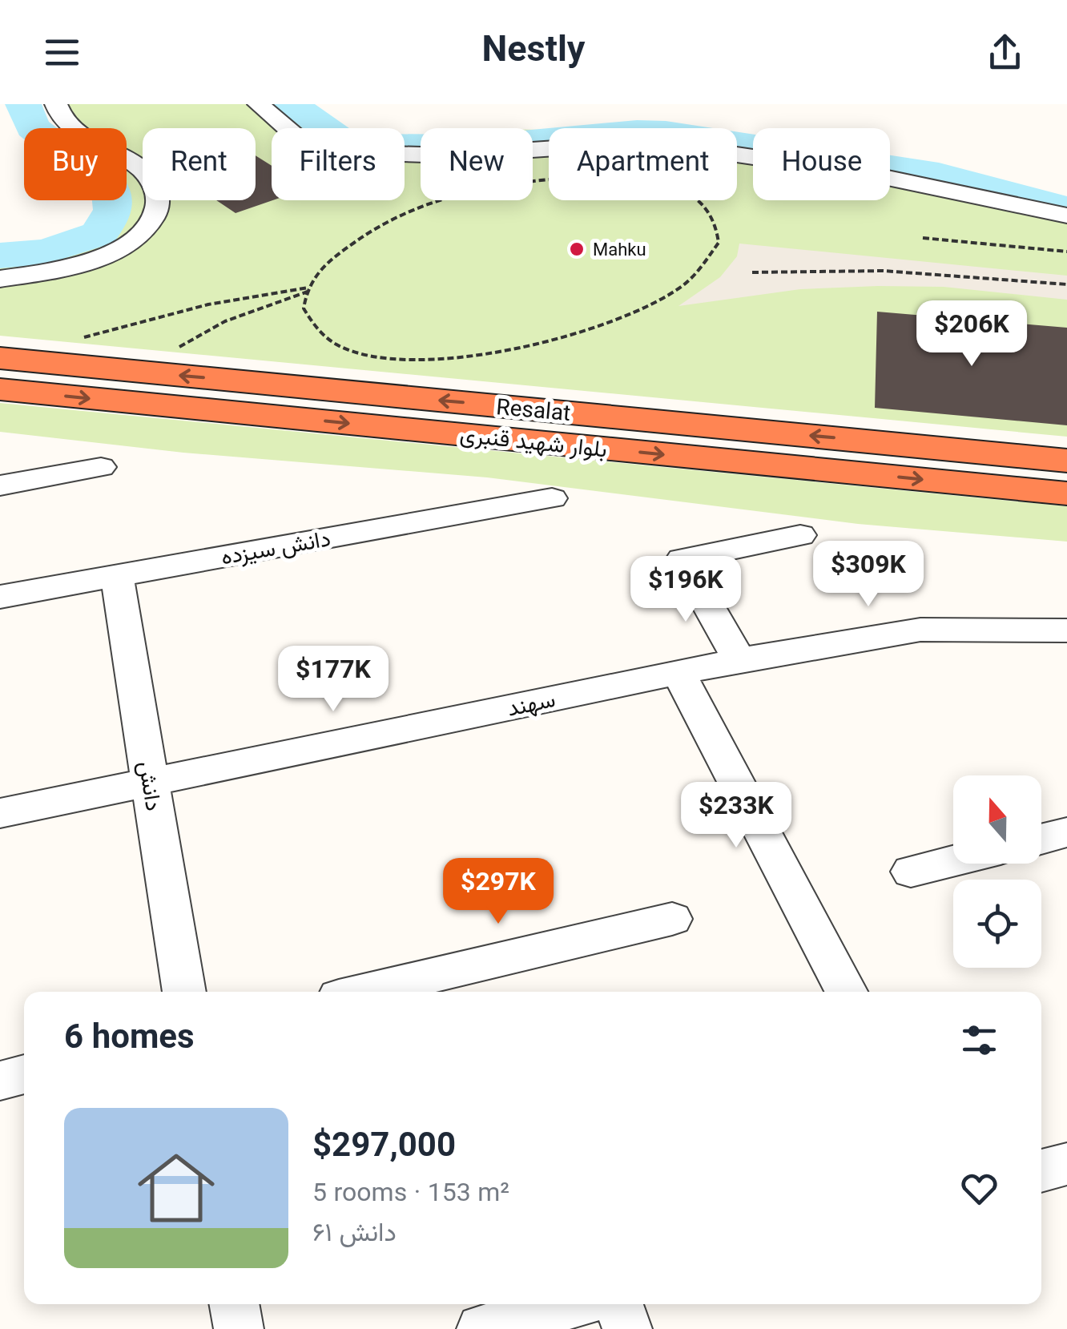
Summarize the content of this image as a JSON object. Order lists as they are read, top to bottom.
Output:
{
  "streets": {
    "highway": ["Resalat", "بلوار شهید قنبری"],
    "street": ["دانش سیزده", "سهند", "دانش"]
  },
  "crossings": [
    ["دانش سیزده", "دانش"],
    ["سهند", "دانش"]
  ],
  "one_way": ["Resalat", "بلوار شهید قنبری"],
  "places": ["Mahku"],
  "north": "top",
  "page": {
    "header": "Nestly",
    "chip": [
      "Buy",
      "Rent",
      "Filters",
      "New",
      "Apartment",
      "House"
    ],
    "price": [
      "$206K",
      "$309K",
      "$196K",
      "$177K",
      "$233K",
      "$297K"
    ],
    "heading": "6 homes",
    "list": [
      {
        "name": "$297,000",
        "note": "5 rooms · 153 m² · دانش ۶۱"
      }
    ]
  }
}
